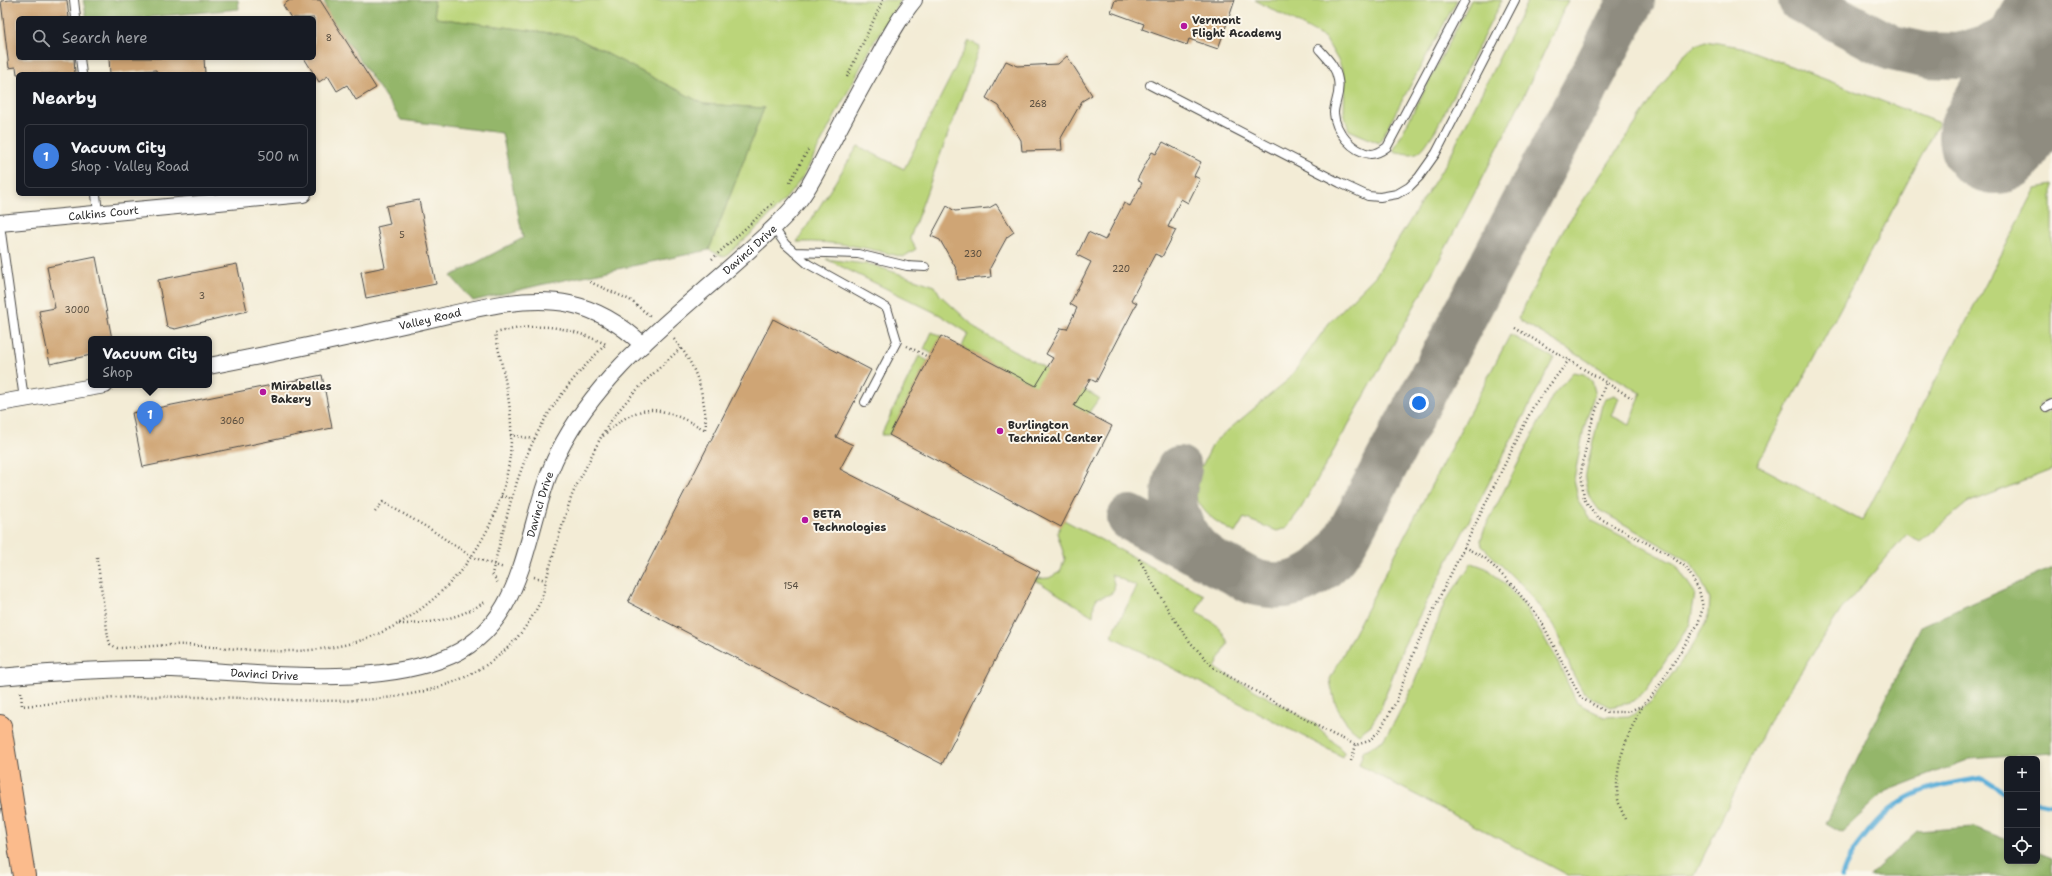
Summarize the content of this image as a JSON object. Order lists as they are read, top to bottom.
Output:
{
  "streets": {
    "street": ["Calkins Court", "Davinci Drive", "Valley Road"]
  },
  "crossings": [
    ["Davinci Drive", "Valley Road"]
  ],
  "places": [
    "Vermont Flight Academy",
    "Mirabelles Bakery",
    "Burlington Technical Center",
    "BETA Technologies"
  ],
  "house_numbers": [
    "8",
    "268",
    "5",
    "230",
    "220",
    "3",
    "3000",
    "3060",
    "154"
  ],
  "page": {
    "search": "Search here",
    "heading": "Nearby",
    "list": [
      {
        "mark": "1",
        "name": "Vacuum City",
        "note": "Shop · Valley Road",
        "value": "500 m"
      }
    ],
    "popup": ["Vacuum City", "Shop"],
    "pins": "1",
    "map_buttons": ["+", "−"]
  }
}
